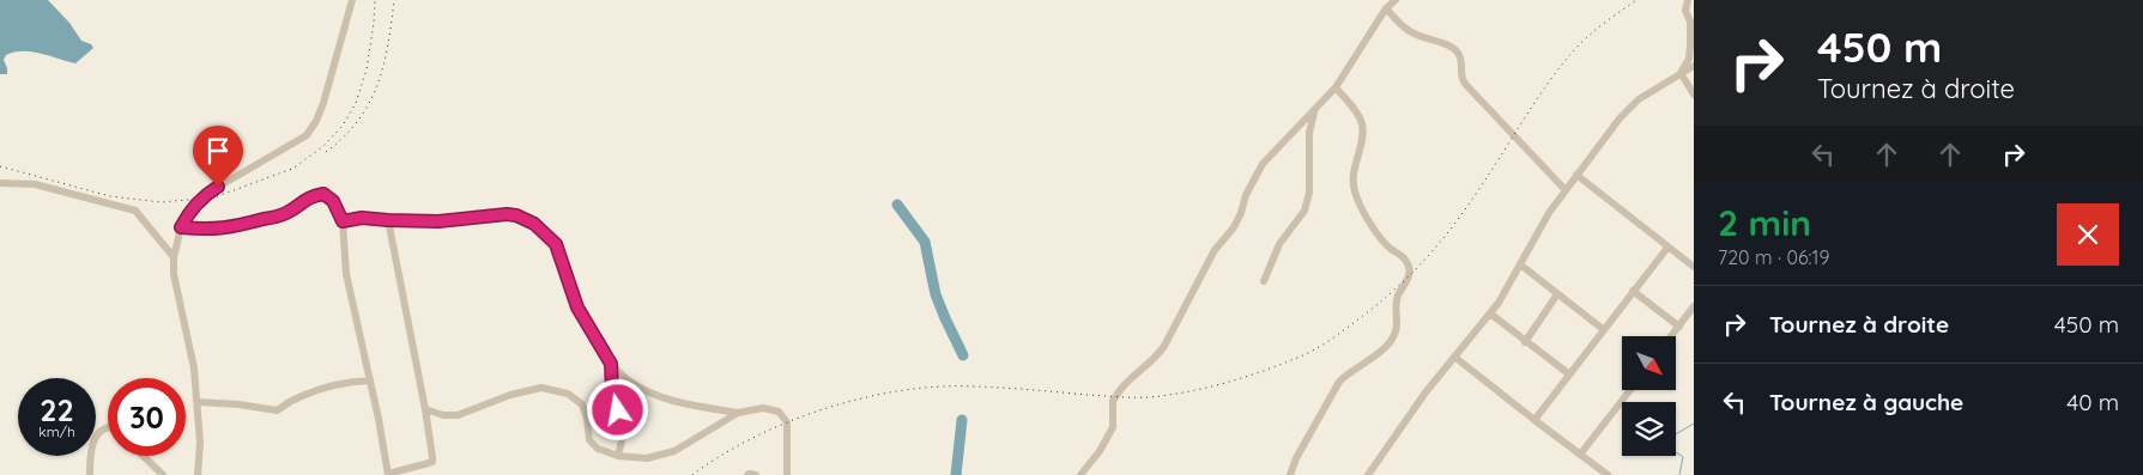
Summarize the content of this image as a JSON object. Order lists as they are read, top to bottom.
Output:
{
  "north": "bottom right",
  "page": {
    "turn": ["450 m", "Tournez à droite"],
    "heading": ["2 min", "720 m · 06:19"],
    "list": [
      {
        "name": "Tournez à droite",
        "value": "450 m"
      },
      {
        "name": "Tournez à gauche",
        "value": "40 m"
      }
    ],
    "speed": "22 km/h",
    "limit": "30"
  }
}
